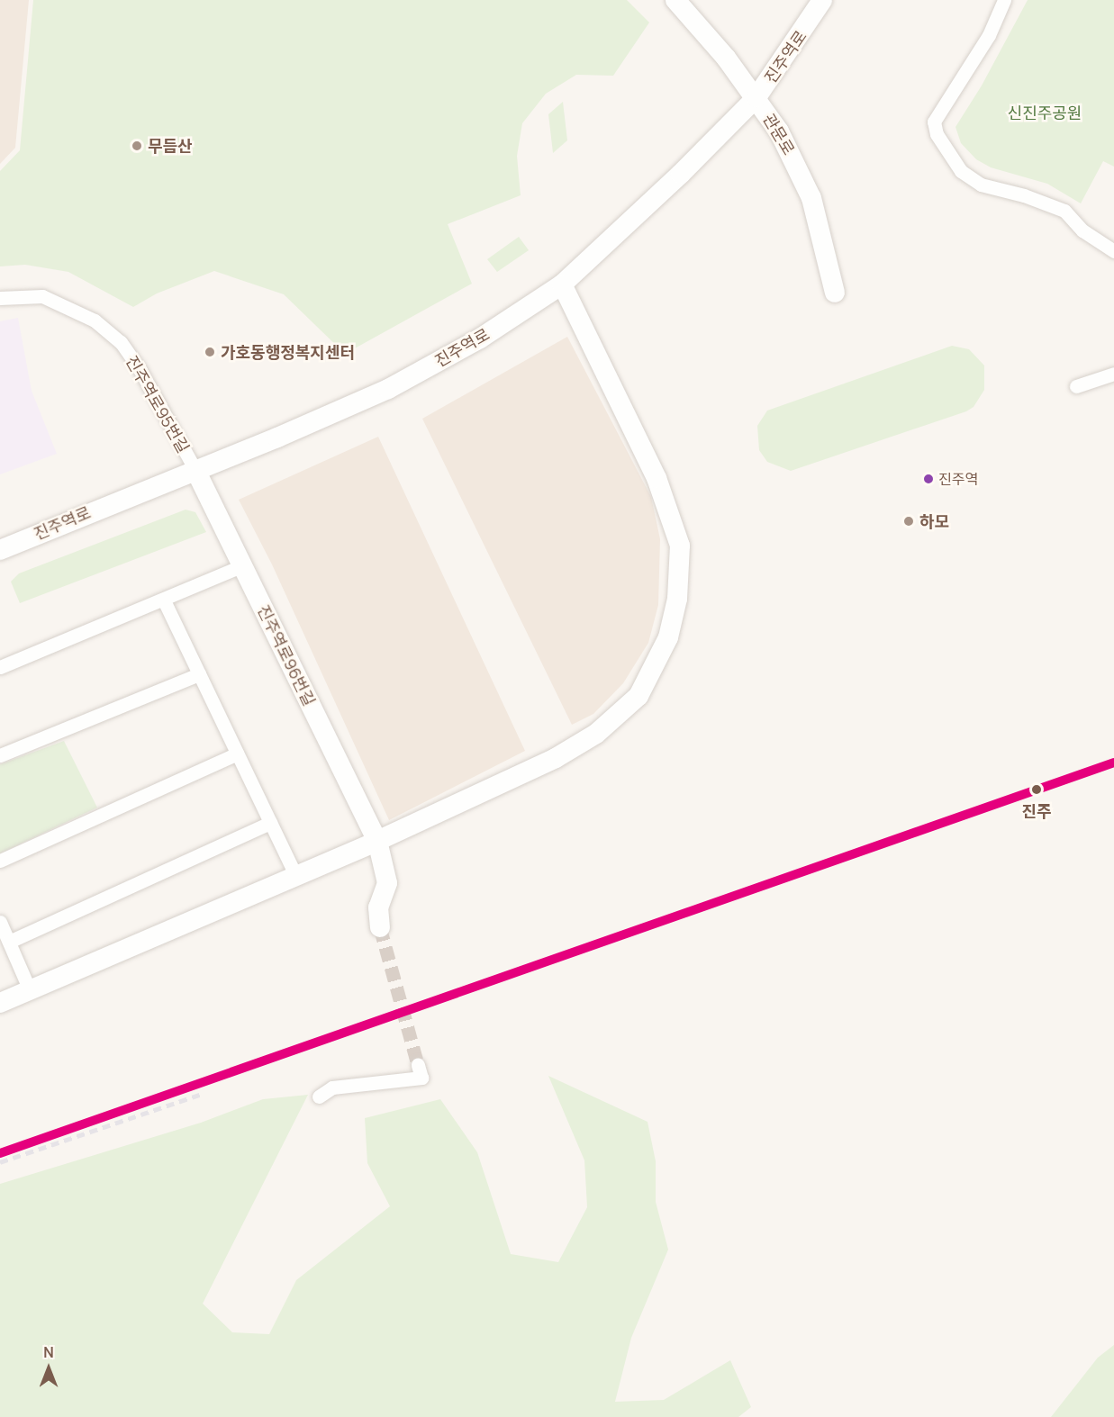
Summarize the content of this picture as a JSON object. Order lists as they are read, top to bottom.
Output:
{
  "streets": {
    "street": [
      "진주역로",
      "관문로",
      "진주역로95번길",
      "진주역로96번길"
    ]
  },
  "crossings": [
    ["진주역로", "관문로"],
    ["진주역로", "진주역로95번길"],
    ["진주역로", "진주역로96번길"],
    ["진주역로95번길", "진주역로96번길"]
  ],
  "parks": ["신진주공원"],
  "places": [
    "무듬산",
    "가호동행정복지센터",
    "진주역",
    "하모",
    "진주"
  ],
  "north": "top"
}
